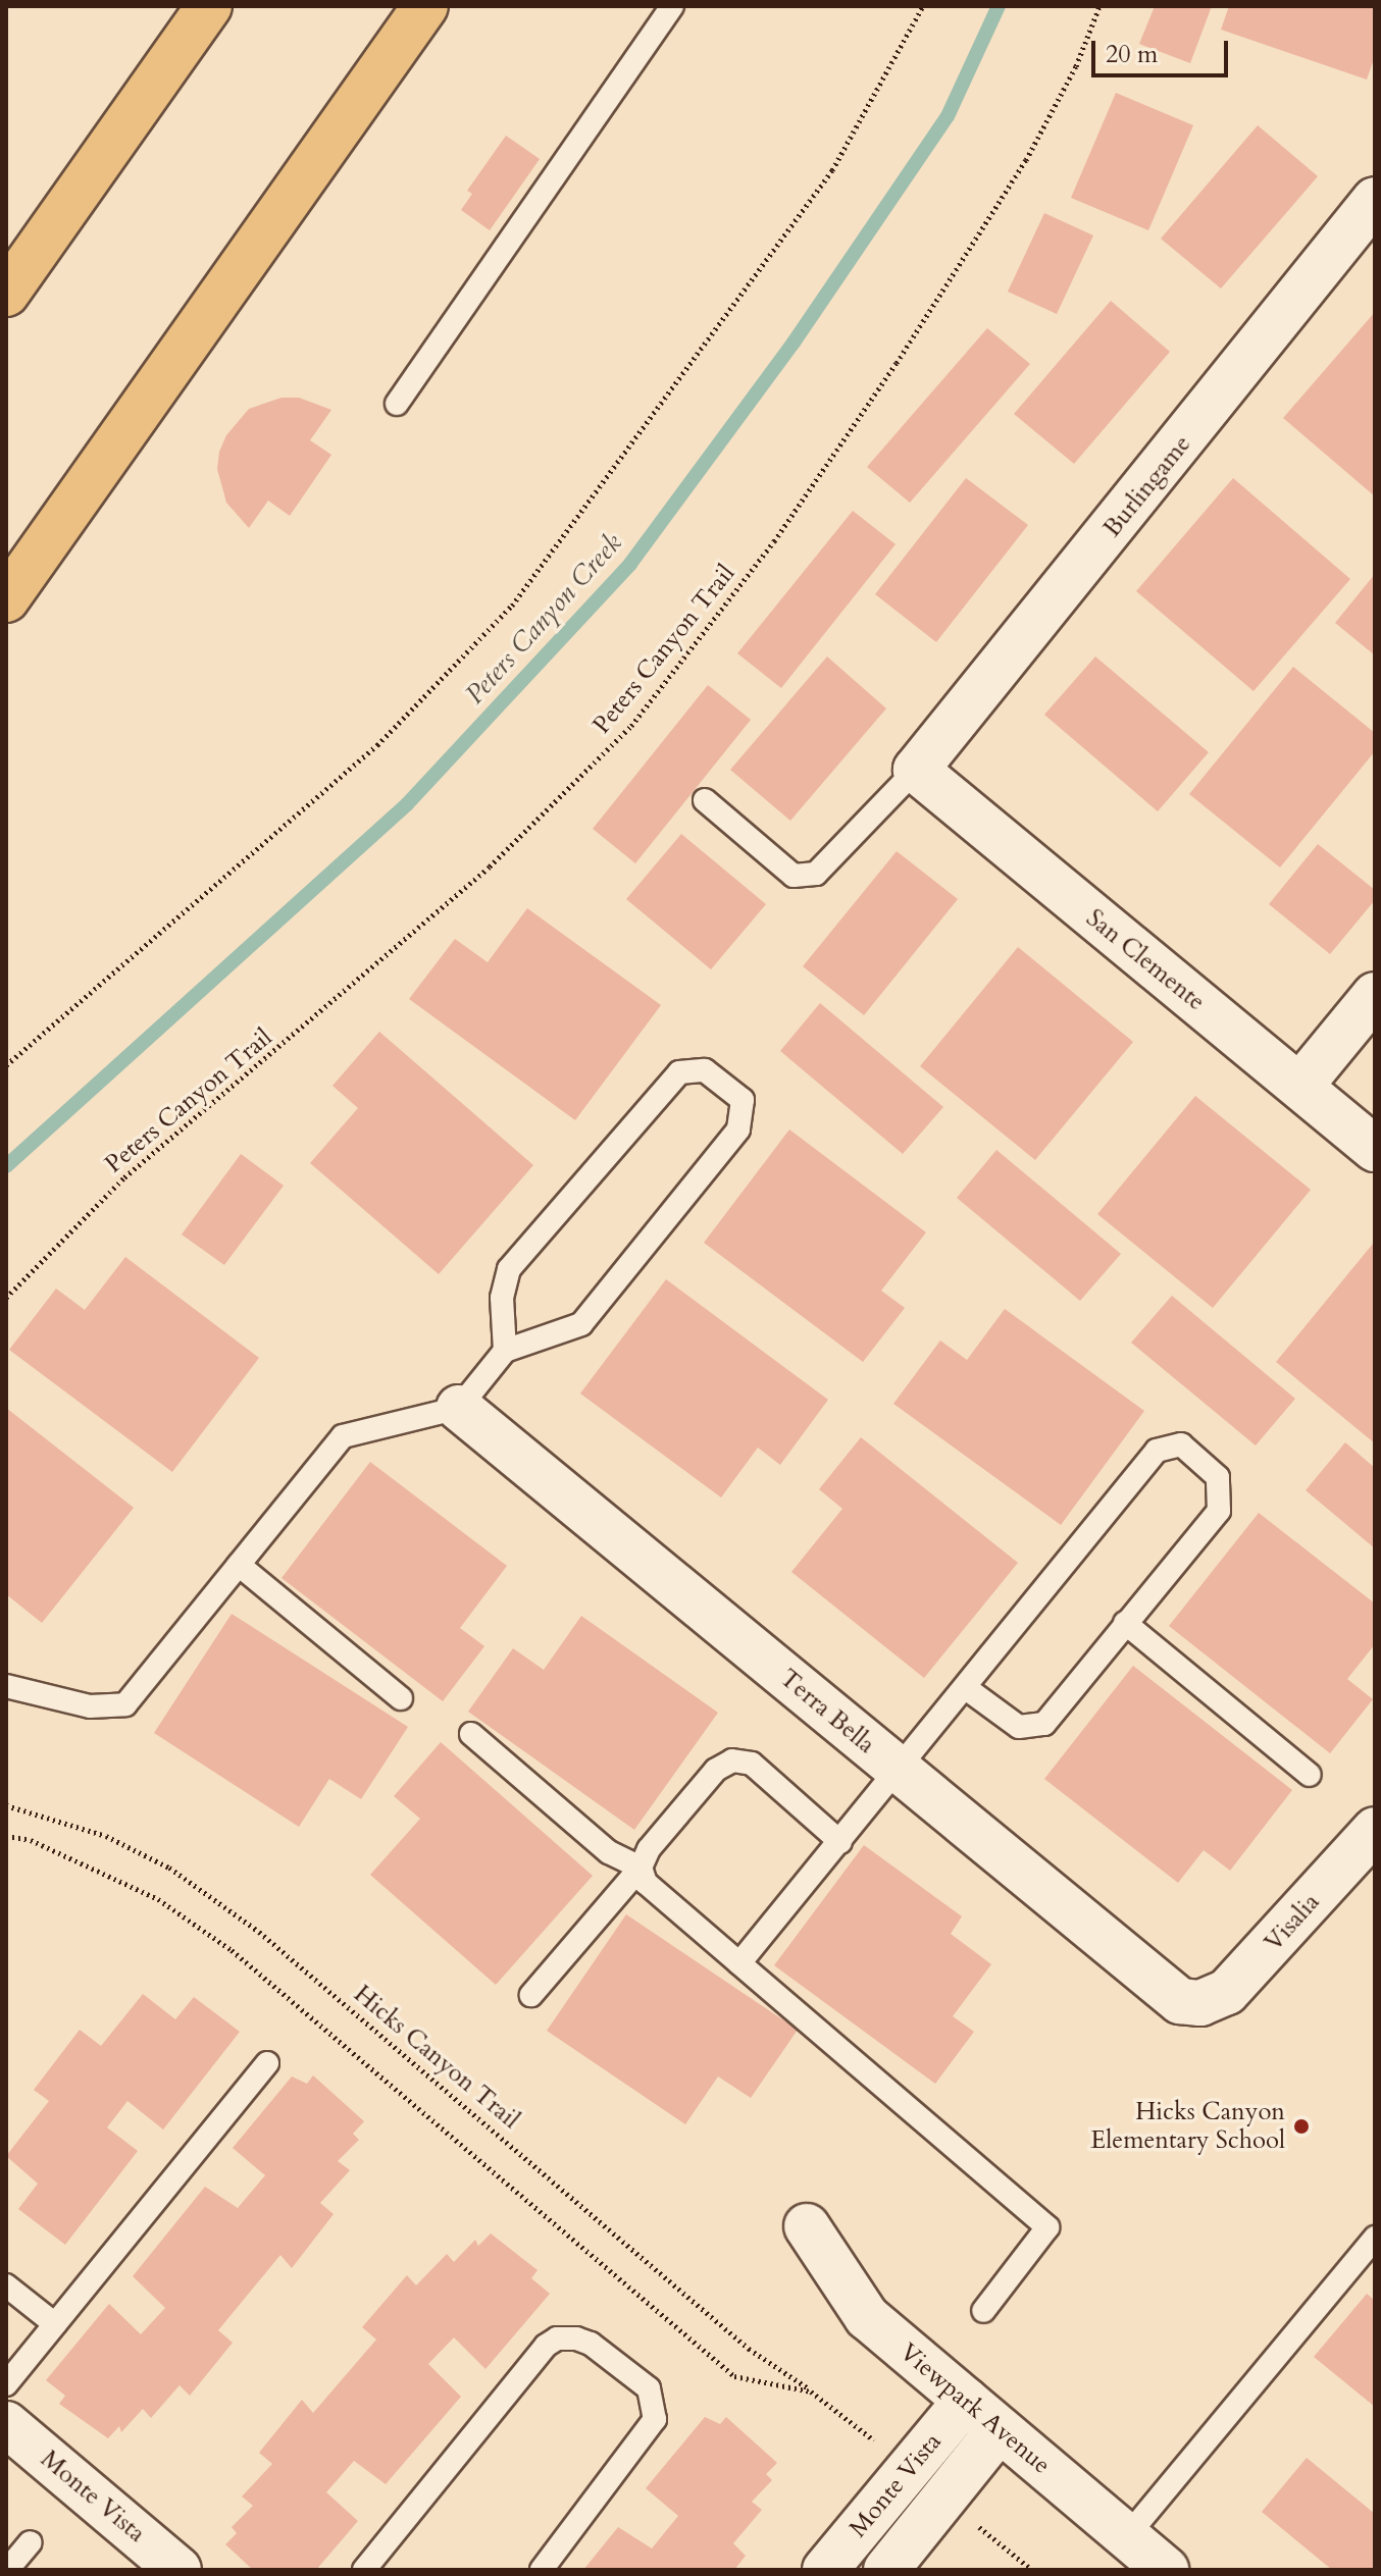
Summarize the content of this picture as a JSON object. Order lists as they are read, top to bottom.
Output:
{
  "streets": {
    "street": [
      "Burlingame",
      "San Clemente",
      "Terra Bella",
      "Visalia",
      "Viewpark Avenue",
      "Monte Vista"
    ],
    "path": ["Peters Canyon Trail", "Hicks Canyon Trail"]
  },
  "crossings": [
    ["Burlingame", "San Clemente"],
    ["Terra Bella", "Visalia"],
    ["Hicks Canyon Trail", "Monte Vista"],
    ["Viewpark Avenue", "Monte Vista"]
  ],
  "water": ["Peters Canyon Creek"],
  "places": ["Hicks Canyon Elementary School"],
  "scale_bar": "20 m"
}
